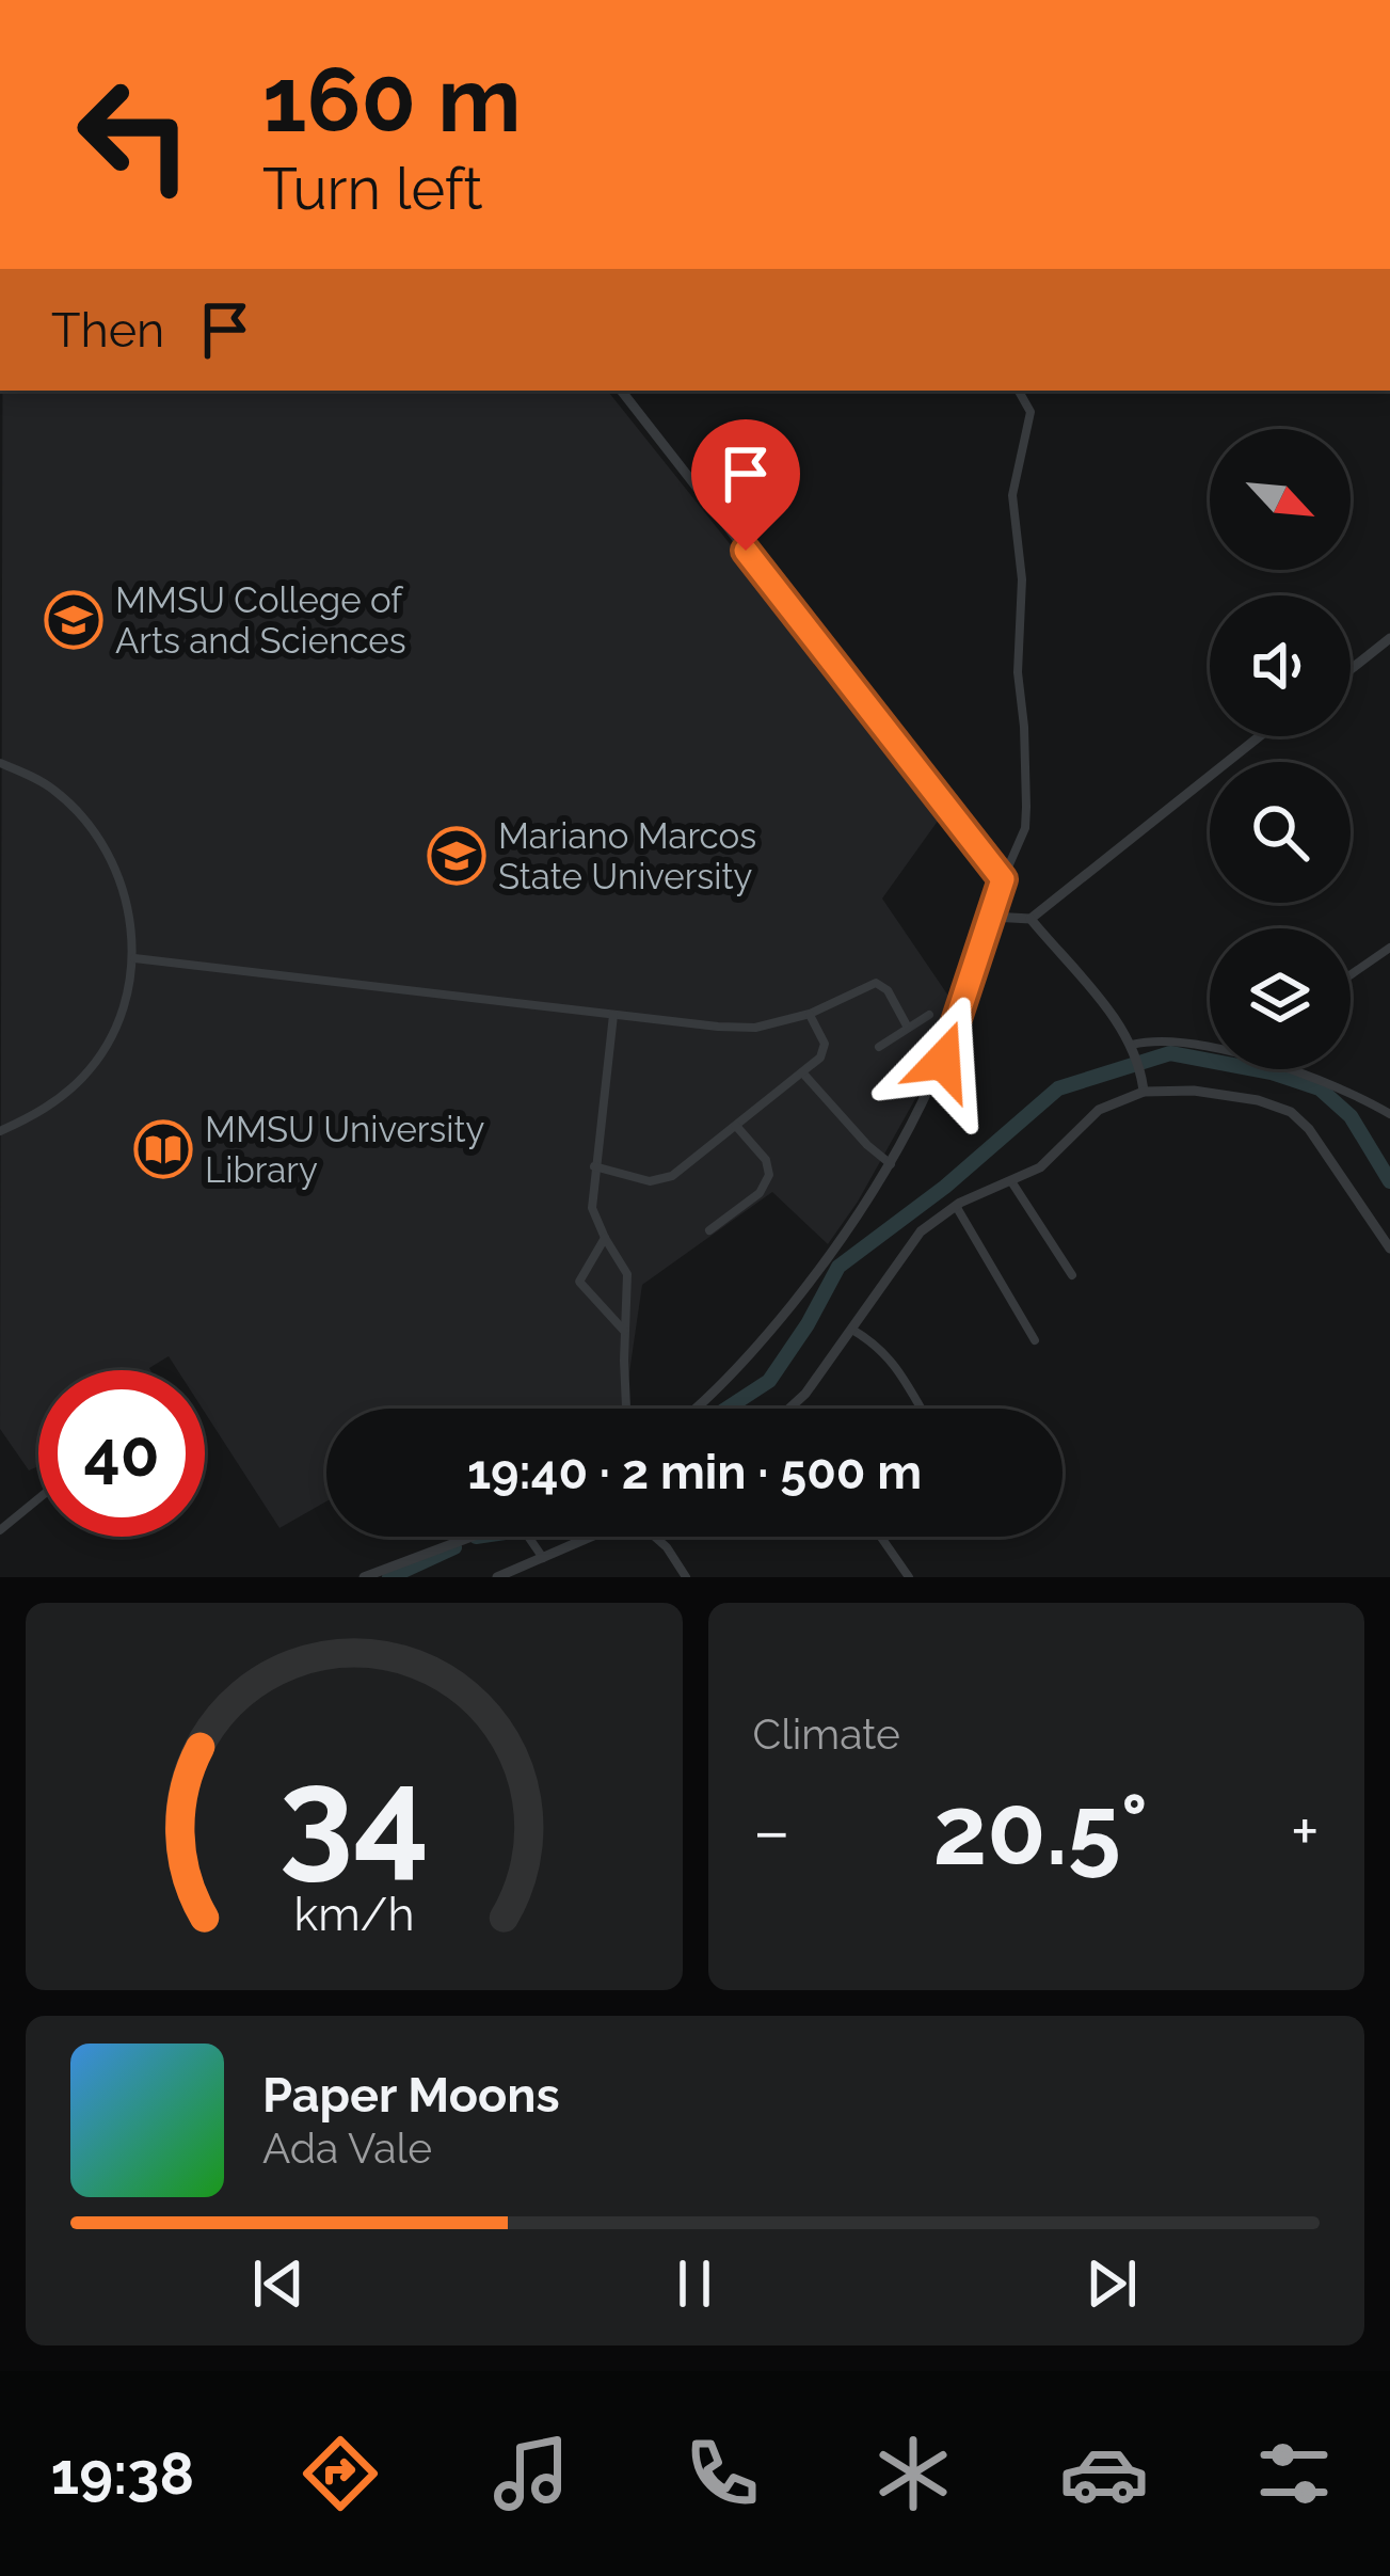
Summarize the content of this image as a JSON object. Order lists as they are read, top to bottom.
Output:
{
  "places": {
    "school or university": ["MMSU College of Arts and Sciences", "Mariano Marcos State University"],
    "library": ["MMSU University Library"]
  },
  "north": "bottom right",
  "page": {
    "turn": ["160 m", "Turn left"],
    "then": "Then",
    "limit": "40",
    "trip": "19:40 · 2 min · 500 m",
    "tile": "Climate",
    "heat": ["−", "20.5°", "+"],
    "song": ["Paper Moons", "Ada Vale"],
    "tabs": "19:38",
    "gauge": ["34", "km/h"]
  }
}
